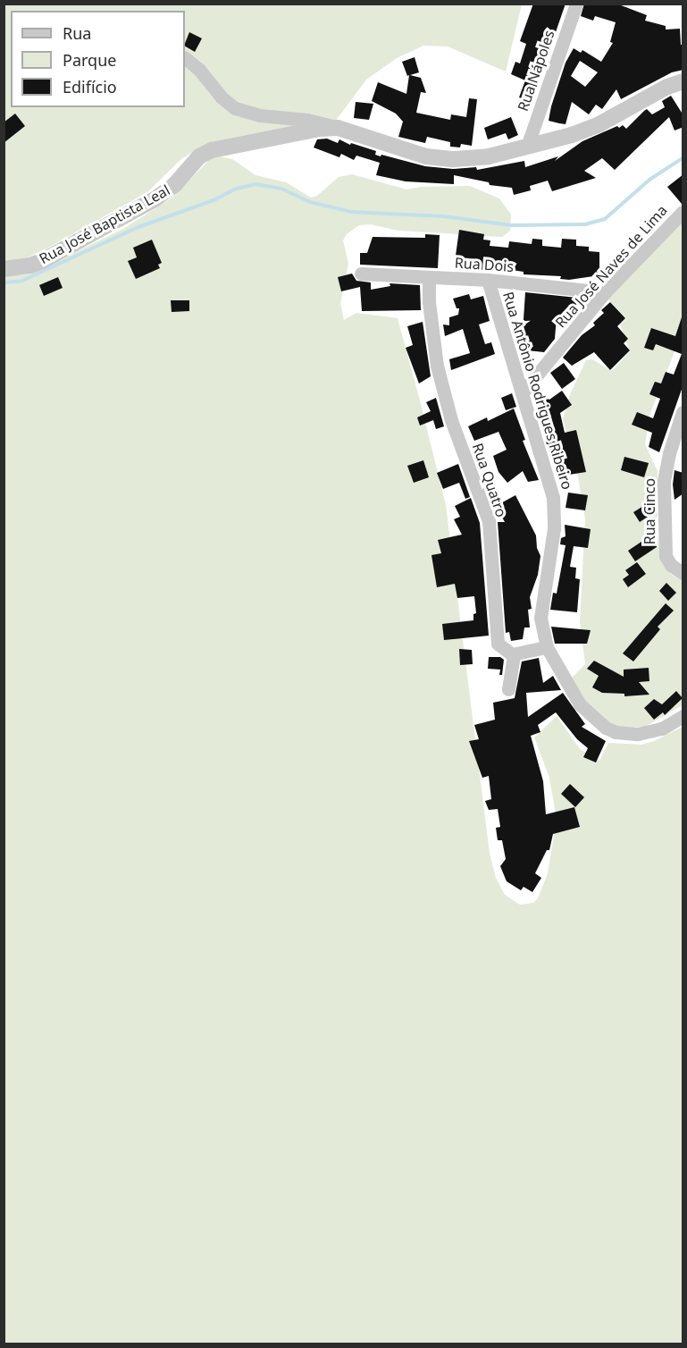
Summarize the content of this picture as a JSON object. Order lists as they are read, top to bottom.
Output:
{
  "streets": {
    "street": [
      "Rua Nápoles",
      "Rua José Baptista Leal",
      "Rua Dois",
      "Rua José Naves de Lima",
      "Rua Antônio Rodrigues Ribeiro",
      "Rua Quatro",
      "Rua Cinco"
    ]
  },
  "crossings": [
    ["Rua Nápoles", "Rua José Baptista Leal"],
    ["Rua Dois", "Rua José Naves de Lima"],
    ["Rua Dois", "Rua Antônio Rodrigues Ribeiro"],
    ["Rua Dois", "Rua Quatro"],
    ["Rua José Naves de Lima", "Rua Antônio Rodrigues Ribeiro"]
  ],
  "legend": ["Rua", "Parque", "Edifício"]
}
